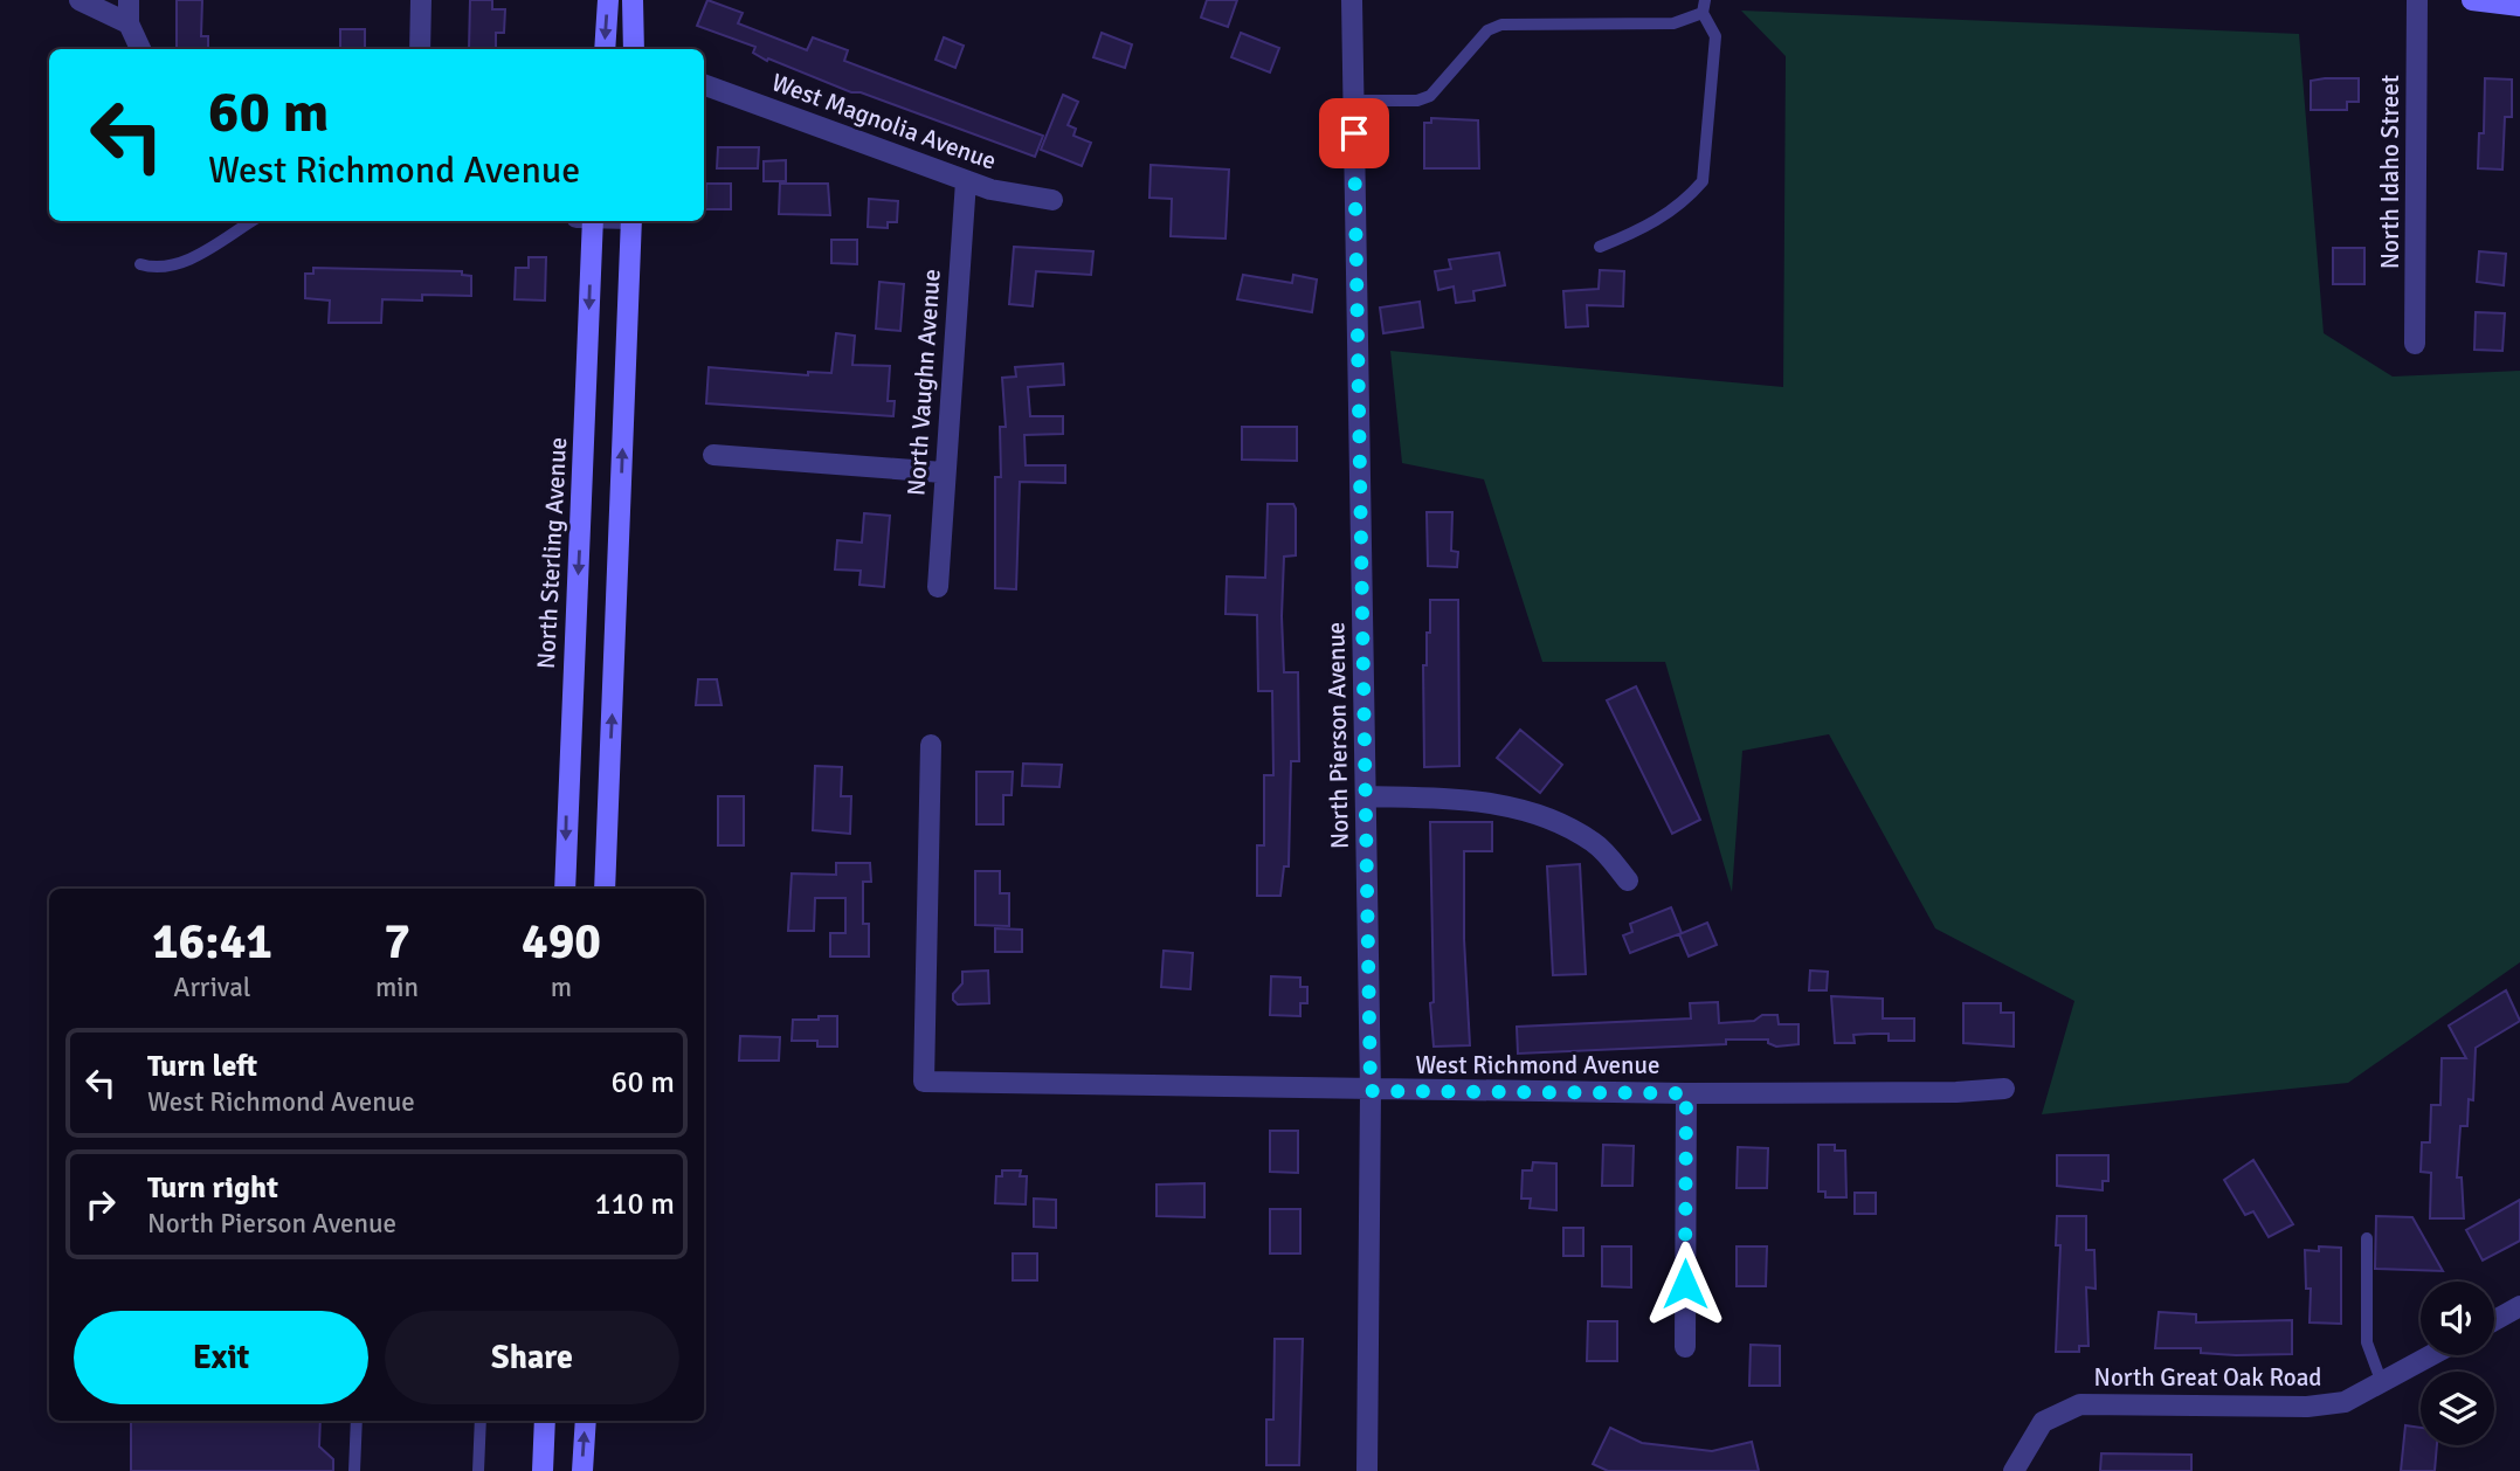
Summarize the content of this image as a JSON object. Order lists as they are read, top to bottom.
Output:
{
  "streets": {
    "main road": ["North Sterling Avenue"],
    "street": [
      "West Magnolia Avenue",
      "North Idaho Street",
      "North Vaughn Avenue",
      "North Pierson Avenue",
      "West Richmond Avenue",
      "North Great Oak Road"
    ]
  },
  "crossings": [
    ["West Magnolia Avenue", "North Vaughn Avenue"],
    ["North Pierson Avenue", "West Richmond Avenue"]
  ],
  "page": {
    "turn": ["60 m", "West Richmond Avenue"],
    "eta": [
      "16:41",
      "Arrival",
      "7",
      "min",
      "490",
      "m"
    ],
    "list": [
      {
        "name": "Turn left",
        "note": "West Richmond Avenue",
        "value": "60 m"
      },
      {
        "name": "Turn right",
        "note": "North Pierson Avenue",
        "value": "110 m"
      }
    ],
    "buttons": ["Exit", "Share"]
  }
}
